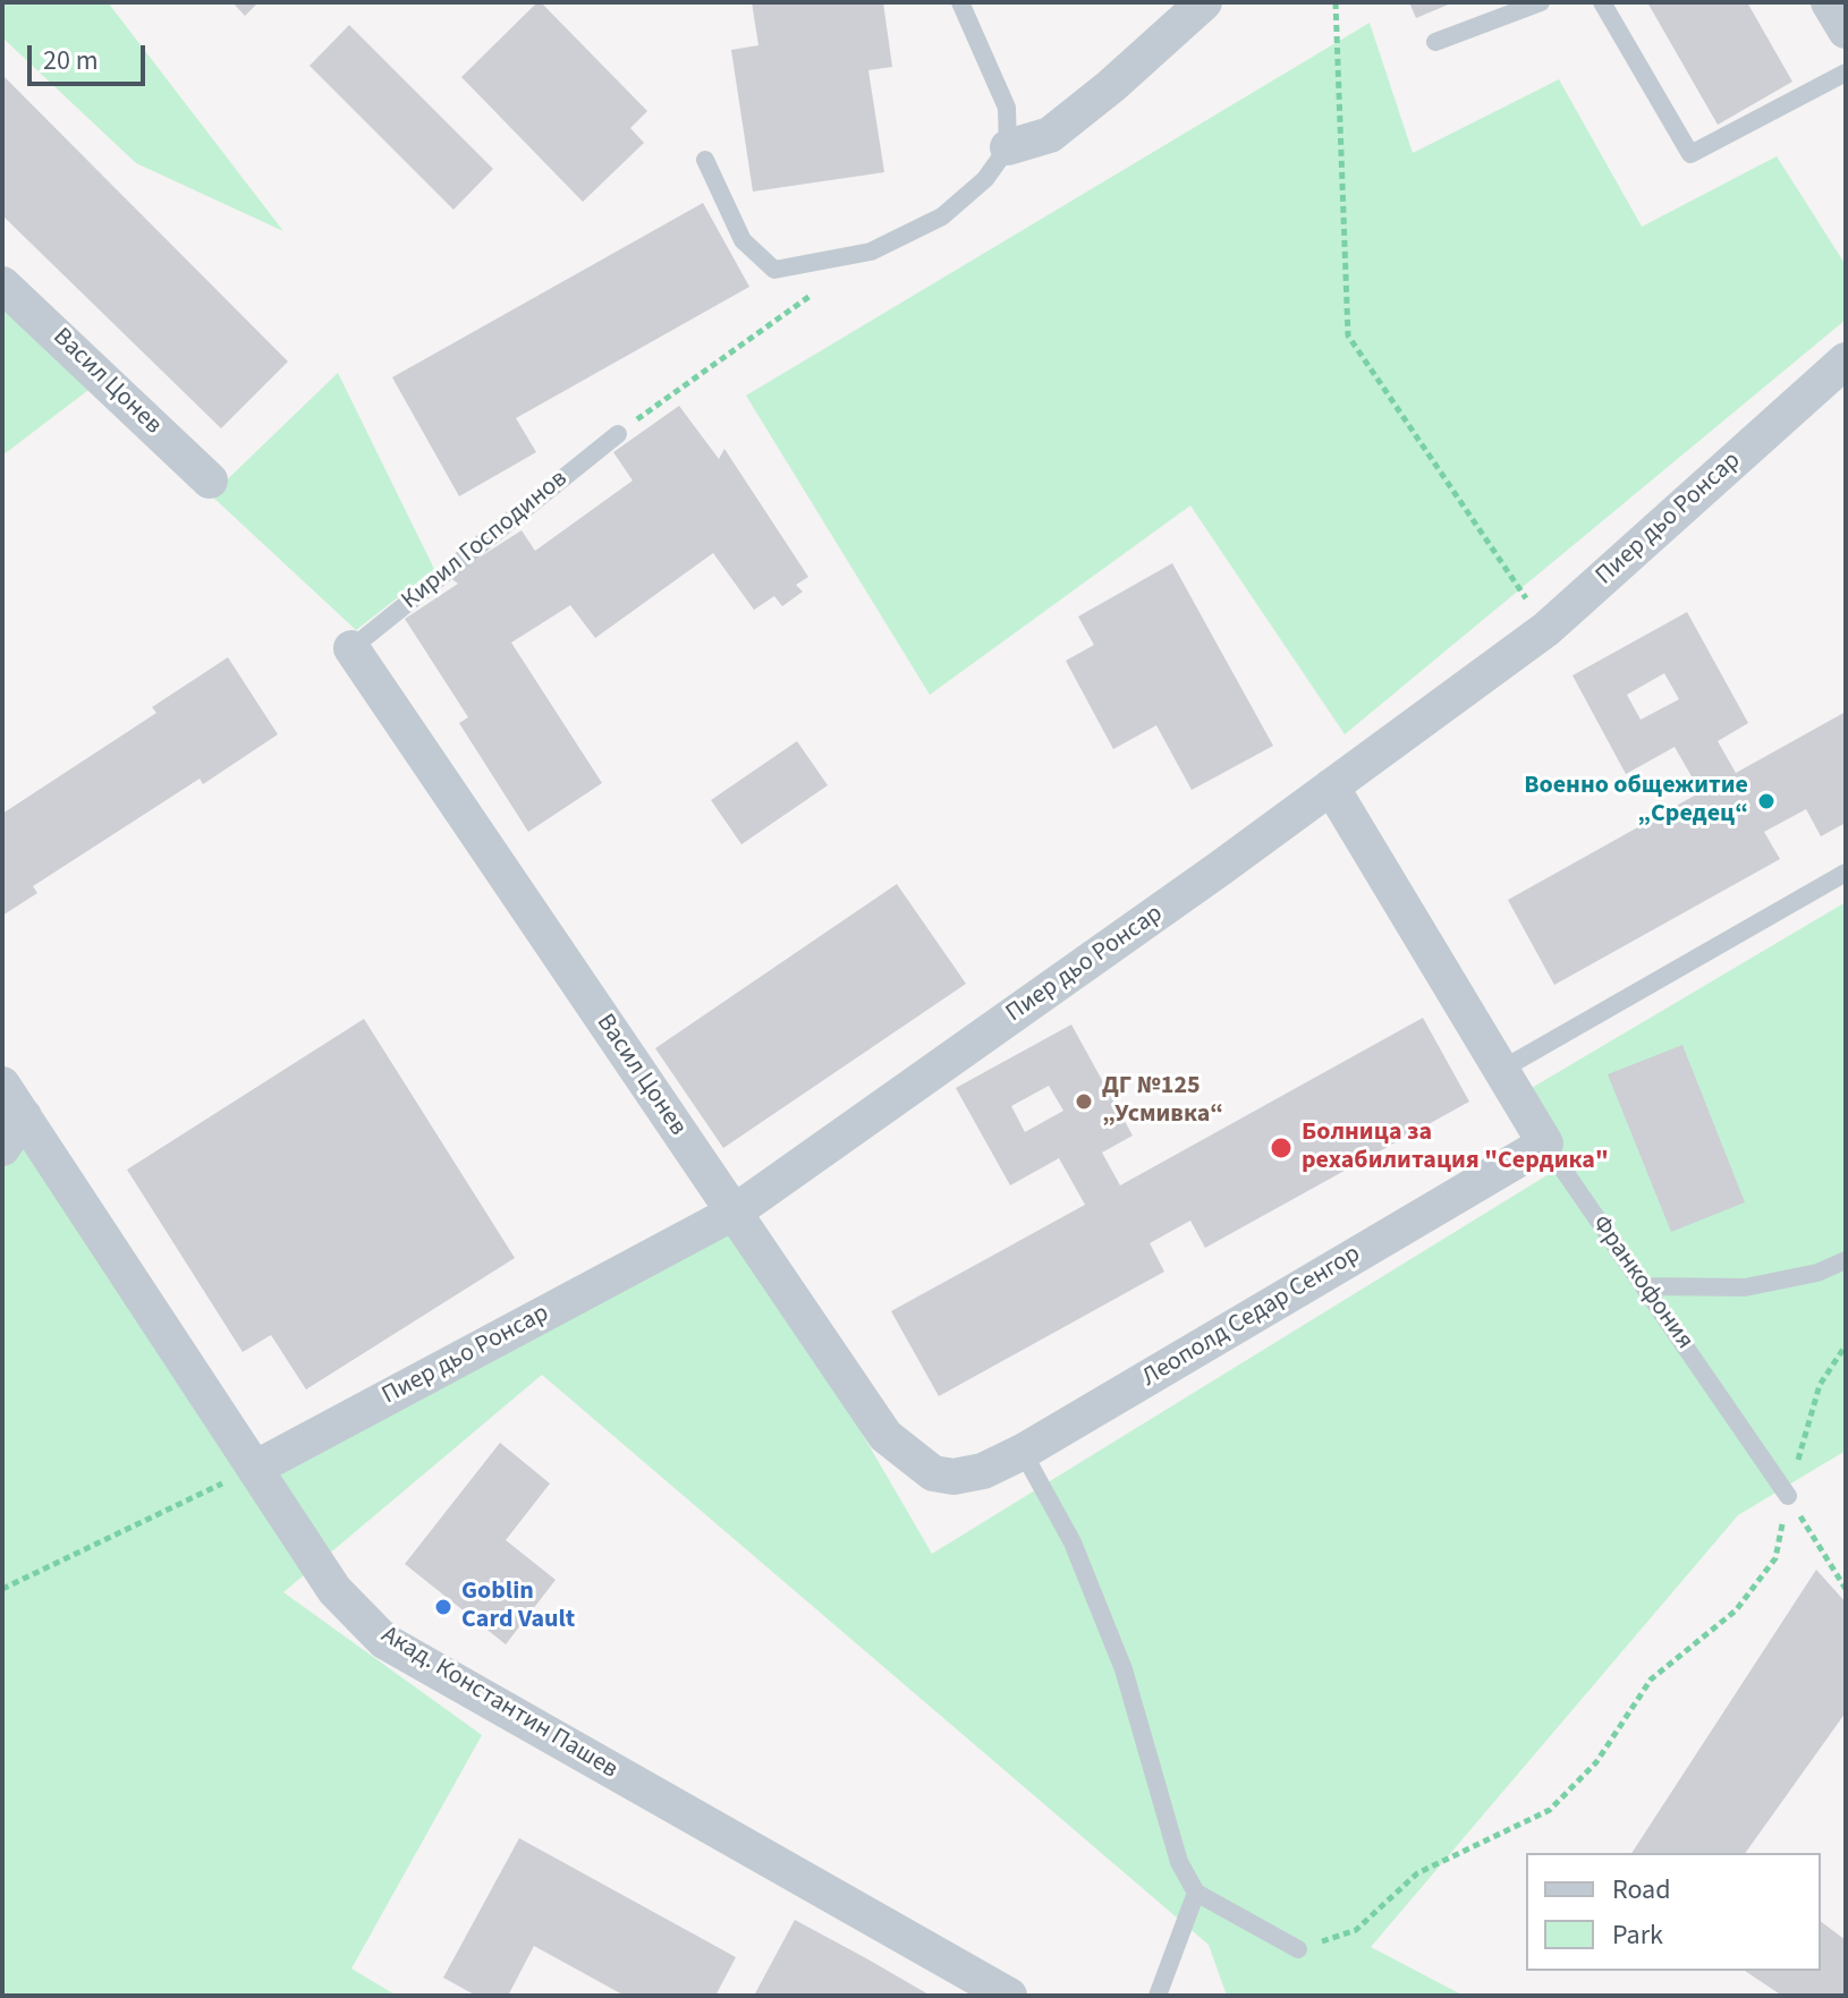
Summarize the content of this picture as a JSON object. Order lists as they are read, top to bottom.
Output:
{
  "streets": {
    "street": [
      "Васил Цонев",
      "Пиер дьо Ронсар",
      "Франкофония",
      "Леополд Седар Сенгор",
      "Акад. Константин Пашев"
    ],
    "lane": ["Кирил Господинов"]
  },
  "crossings": [
    ["Васил Цонев", "Пиер дьо Ронсар"],
    ["Васил Цонев", "Кирил Господинов"],
    ["Васил Цонев", "Леополд Седар Сенгор"],
    ["Пиер дьо Ронсар", "Франкофония"],
    ["Пиер дьо Ронсар", "Акад. Константин Пашев"],
    ["Франкофония", "Леополд Седар Сенгор"]
  ],
  "places": [
    "Военно общежитие „Средец“",
    "ДГ №125 „Усмивка“",
    "Болница за рехабилитация \"Сердика\"",
    "Goblin Card Vault"
  ],
  "legend": ["Road", "Park"],
  "scale_bar": "20 m"
}
